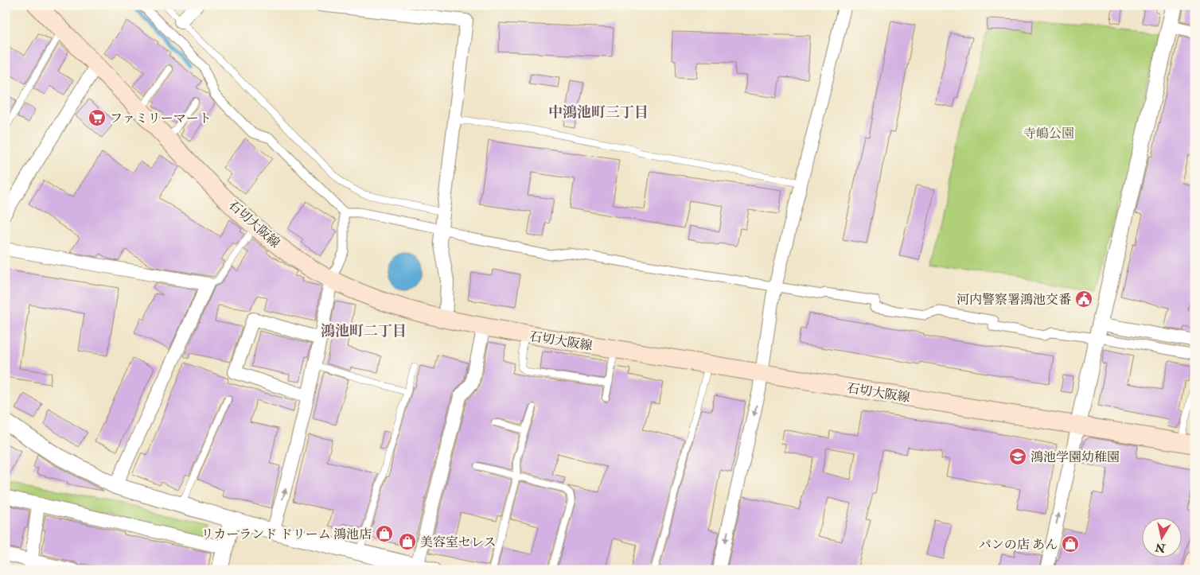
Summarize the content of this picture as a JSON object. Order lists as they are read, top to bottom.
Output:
{
  "streets": {
    "main road": ["石切大阪線"]
  },
  "districts": ["中鴻池町三丁目", "鴻池町二丁目"],
  "parks": ["寺嶋公園"],
  "places": {
    "supermarket": ["ファミリーマート"],
    "public building": ["河内警察署鴻池交番"],
    "school or university": ["鴻池学園幼稚園"],
    "shop": ["リカーランド ドリーム 鴻池店", "美容室セレス", "パンの店 あん"]
  },
  "north": "bottom"
}
